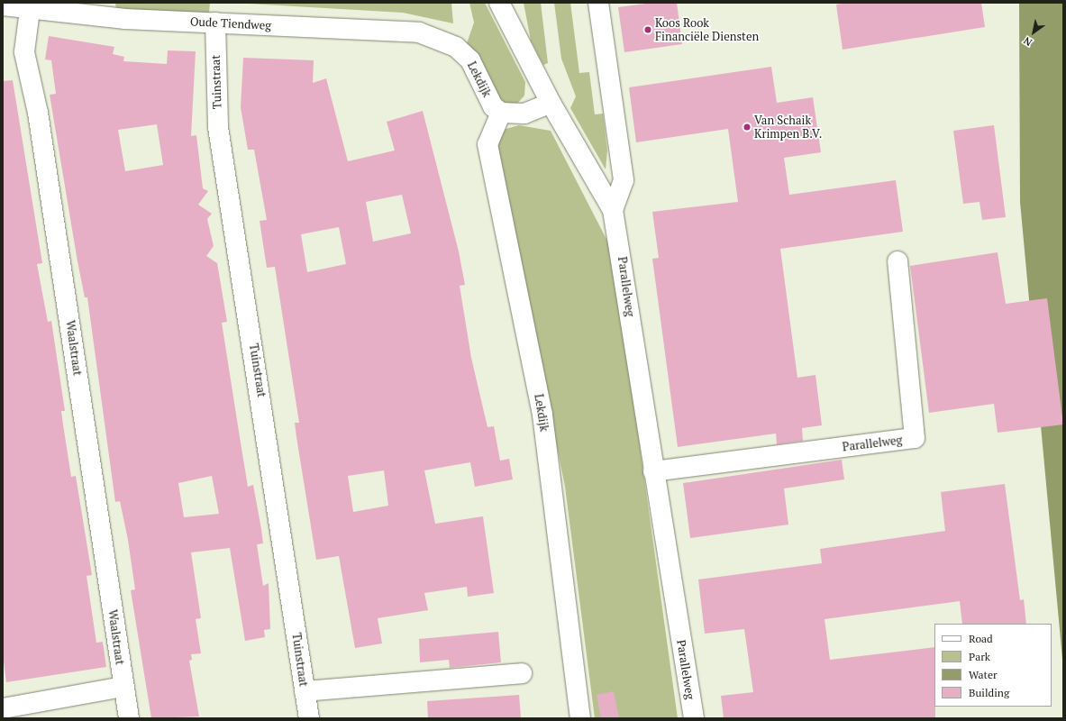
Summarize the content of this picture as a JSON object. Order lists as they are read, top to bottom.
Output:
{
  "streets": {
    "street": [
      "Oude Tiendweg",
      "Lekdijk",
      "Tuinstraat",
      "Parallelweg",
      "Waalstraat"
    ]
  },
  "crossings": [
    ["Oude Tiendweg", "Lekdijk"],
    ["Oude Tiendweg", "Tuinstraat"],
    ["Oude Tiendweg", "Waalstraat"]
  ],
  "places": ["Koos Rook Financiële Diensten", "Van Schaik Krimpen B.V."],
  "legend": [
    "Road",
    "Park",
    "Water",
    "Building"
  ],
  "north": "bottom left"
}
